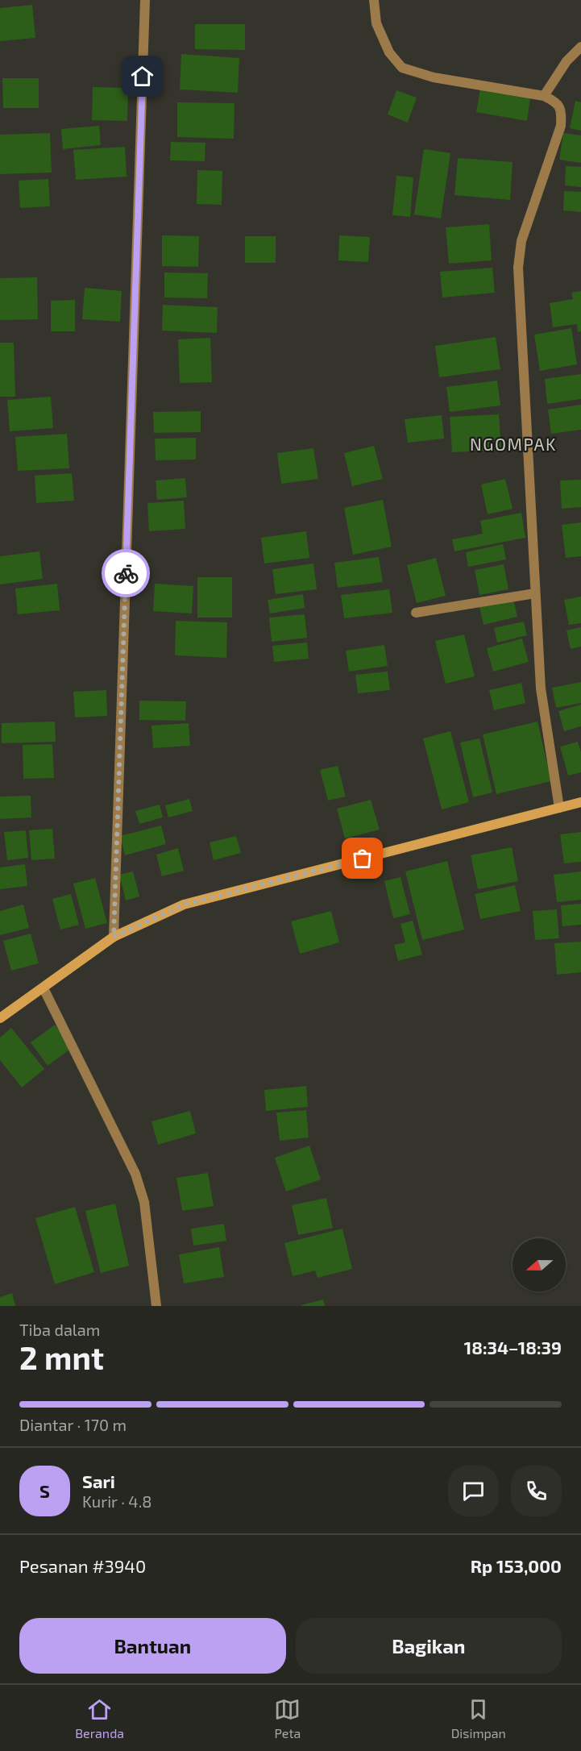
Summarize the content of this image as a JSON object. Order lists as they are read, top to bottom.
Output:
{
  "districts": ["NGOMPAK"],
  "north": "left",
  "page": {
    "heading": ["2 mnt", "Tiba dalam", "18:34–18:39"],
    "panel": [
      "Sari",
      "Kurir · 4.8",
      "Pesanan #3940",
      "Rp 153,000"
    ],
    "bar": "Diantar · 170 m",
    "round": "S",
    "buttons": ["Bantuan", "Bagikan"],
    "tabs": ["Beranda", "Peta", "Disimpan"]
  }
}
